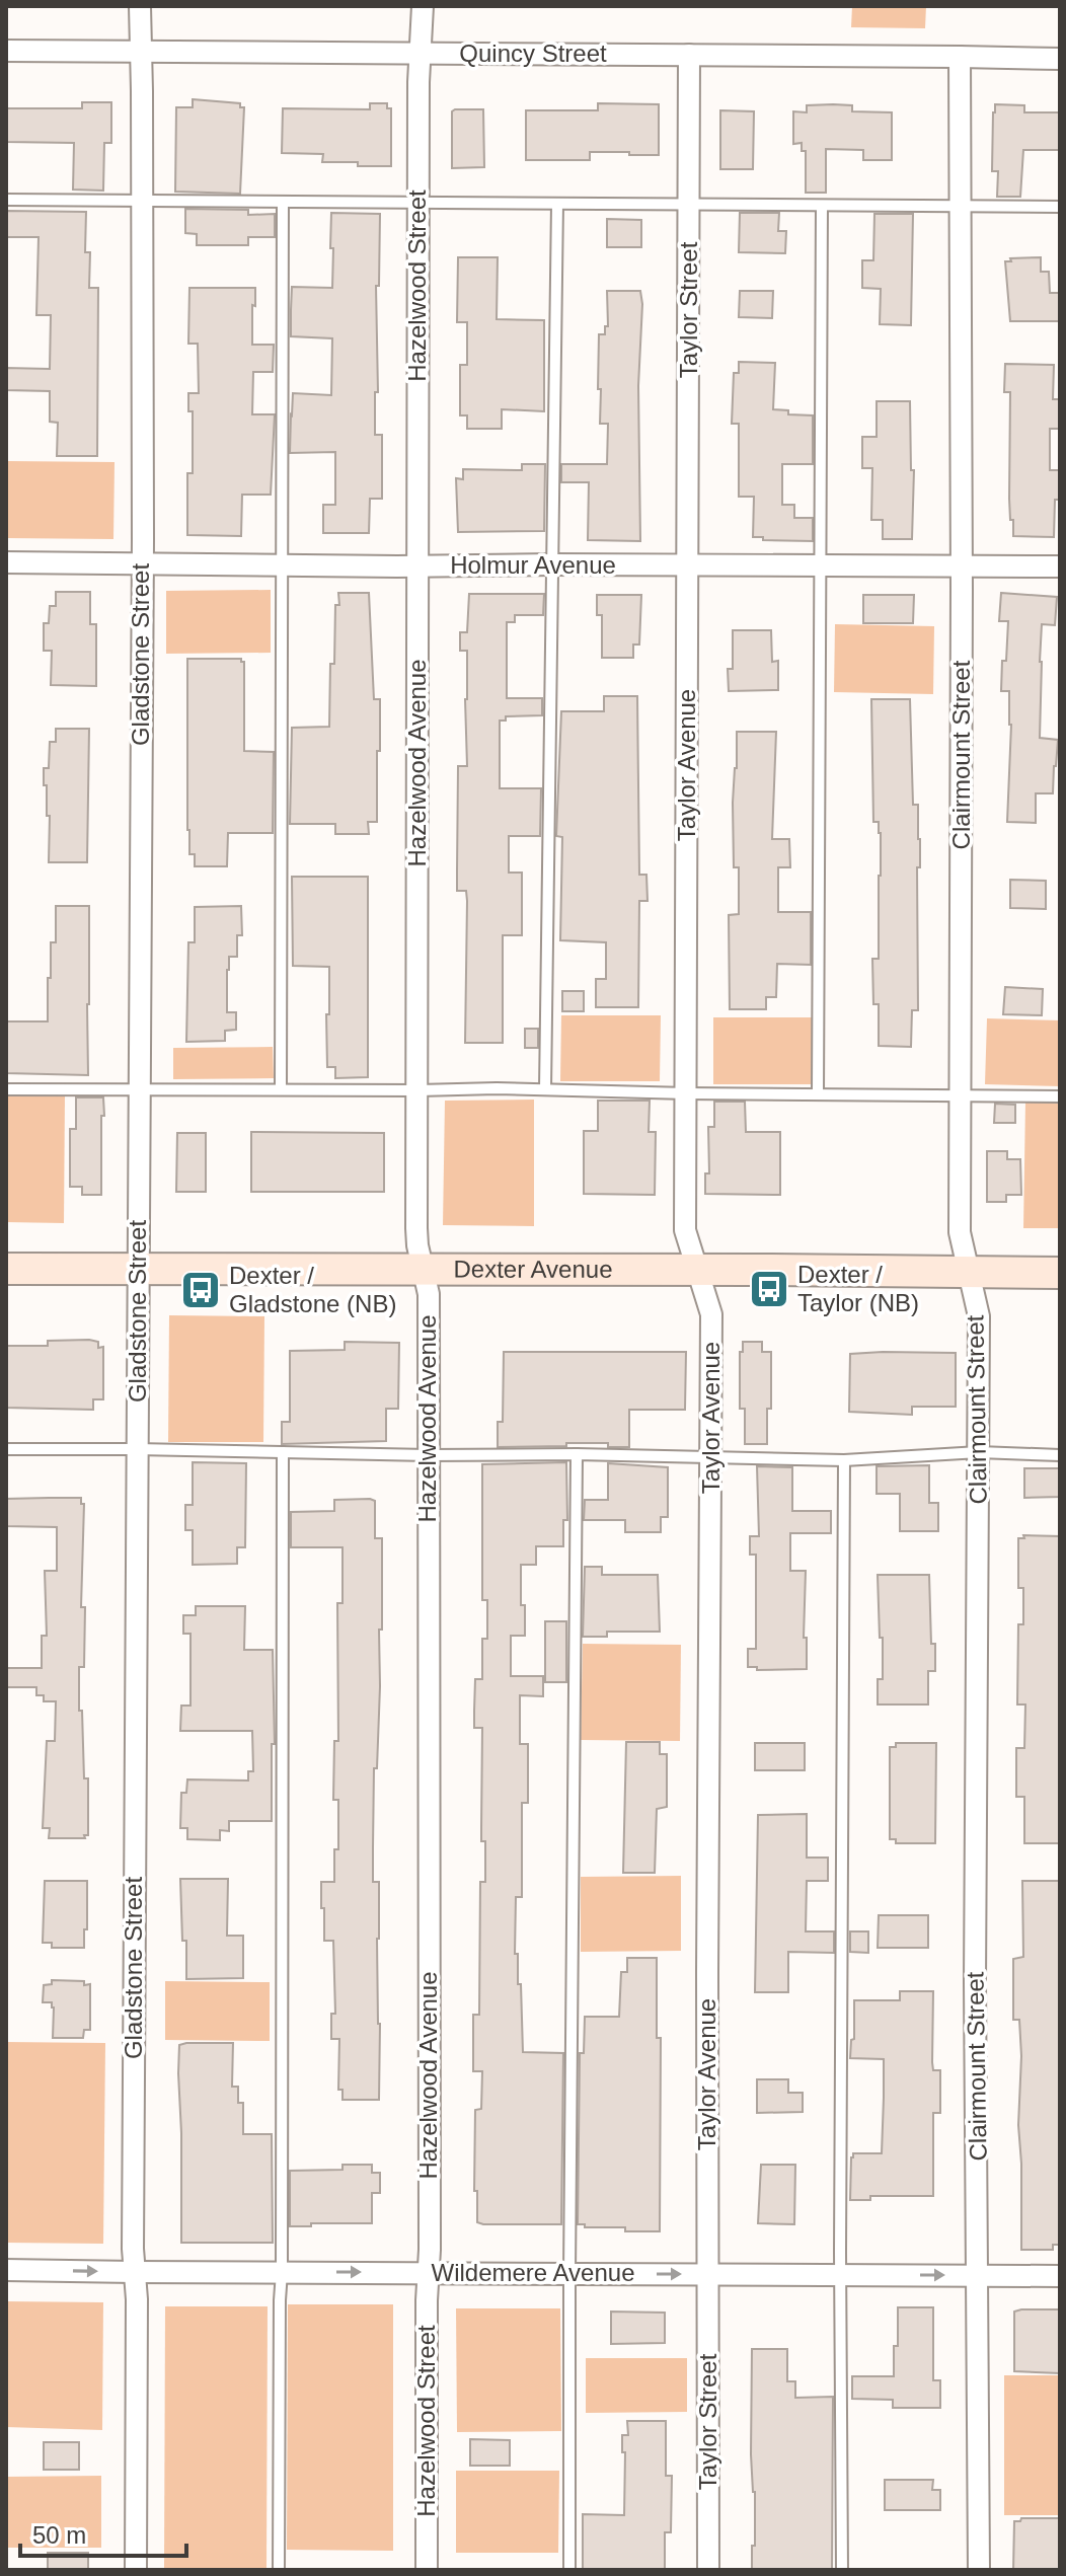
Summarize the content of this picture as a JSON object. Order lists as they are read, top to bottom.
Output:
{
  "streets": {
    "street": [
      "Quincy Street",
      "Hazelwood Street",
      "Taylor Street",
      "Holmur Avenue",
      "Gladstone Street",
      "Clairmount Street",
      "Hazelwood Avenue",
      "Taylor Avenue",
      "Dexter Avenue",
      "Wildemere Avenue"
    ]
  },
  "crossings": [
    ["Quincy Street", "Hazelwood Street"],
    ["Quincy Street", "Taylor Street"],
    ["Quincy Street", "Gladstone Street"],
    ["Quincy Street", "Clairmount Street"],
    ["Hazelwood Street", "Holmur Avenue"],
    ["Hazelwood Street", "Hazelwood Avenue"],
    ["Hazelwood Street", "Wildemere Avenue"],
    ["Taylor Street", "Holmur Avenue"],
    ["Taylor Street", "Taylor Avenue"],
    ["Taylor Street", "Wildemere Avenue"],
    ["Holmur Avenue", "Gladstone Street"],
    ["Holmur Avenue", "Clairmount Street"],
    ["Holmur Avenue", "Hazelwood Avenue"],
    ["Holmur Avenue", "Taylor Avenue"],
    ["Gladstone Street", "Dexter Avenue"],
    ["Gladstone Street", "Wildemere Avenue"],
    ["Clairmount Street", "Dexter Avenue"],
    ["Clairmount Street", "Wildemere Avenue"],
    ["Hazelwood Avenue", "Dexter Avenue"],
    ["Hazelwood Avenue", "Wildemere Avenue"],
    ["Taylor Avenue", "Dexter Avenue"],
    ["Taylor Avenue", "Wildemere Avenue"]
  ],
  "one_way": ["Wildemere Avenue"],
  "places": {
    "bus stop": ["Dexter / Taylor (NB)", "Dexter / Gladstone (NB)"]
  },
  "scale_bar": "50 m"
}
